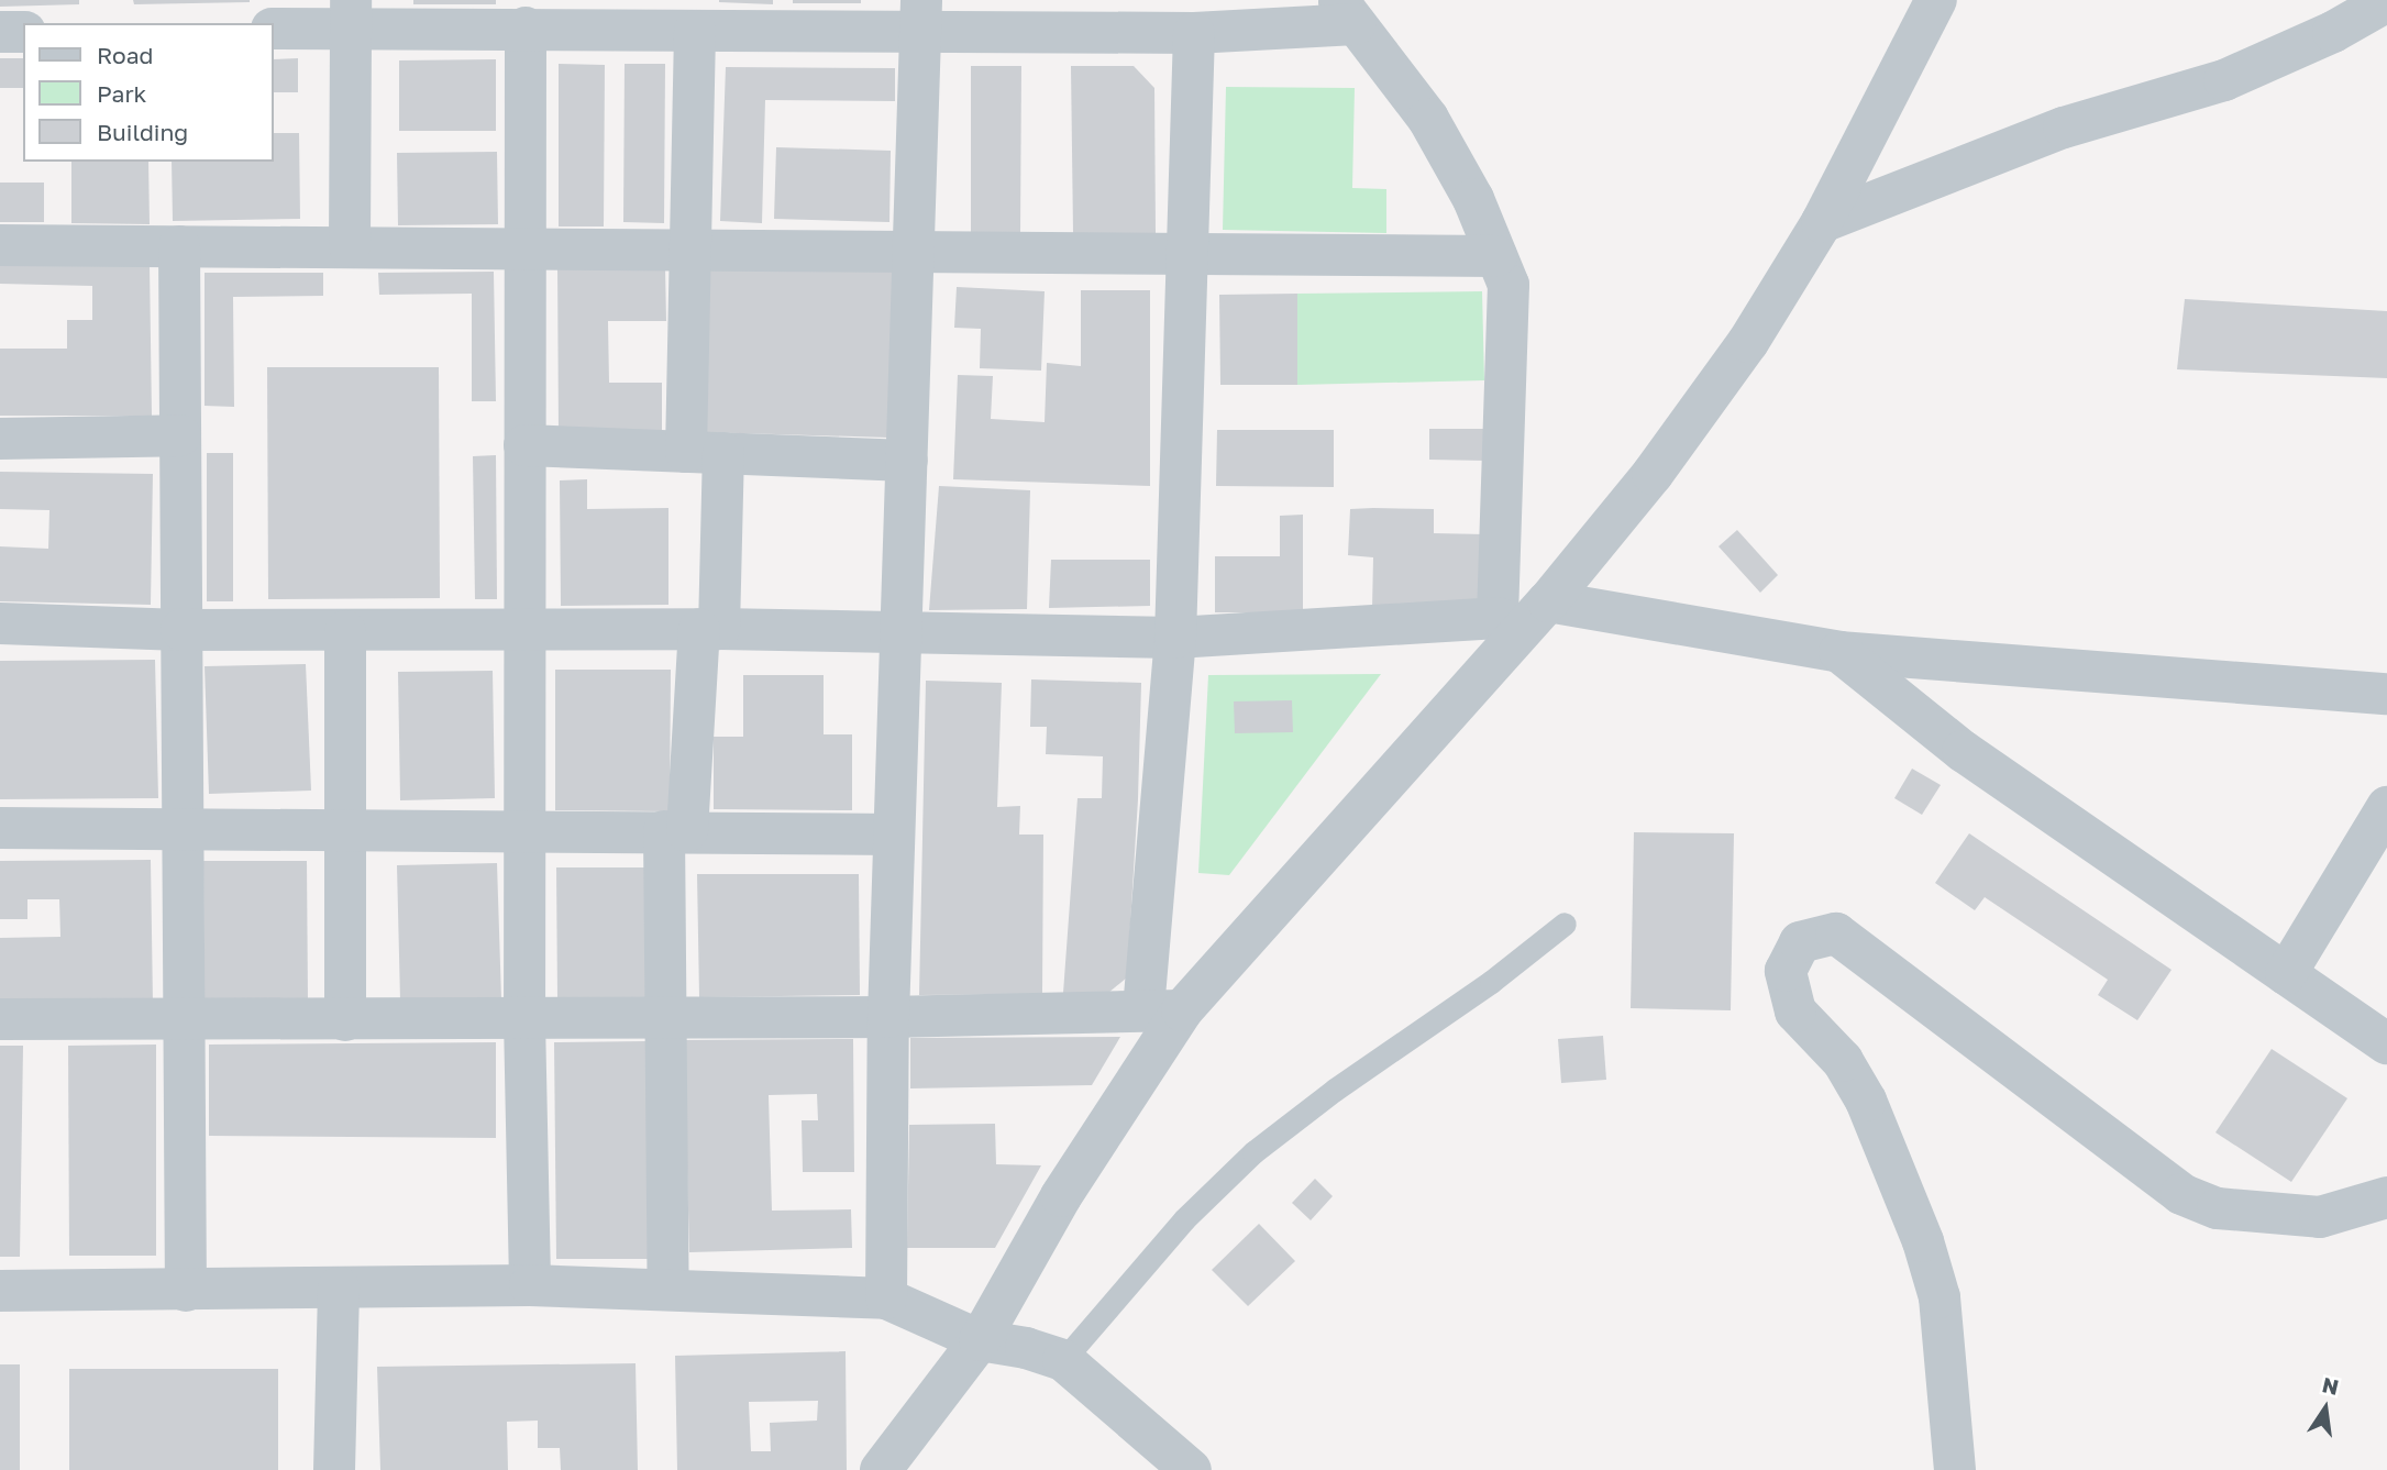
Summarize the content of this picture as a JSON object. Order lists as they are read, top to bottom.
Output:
{
  "legend": ["Road", "Park", "Building"],
  "north": "top"
}
